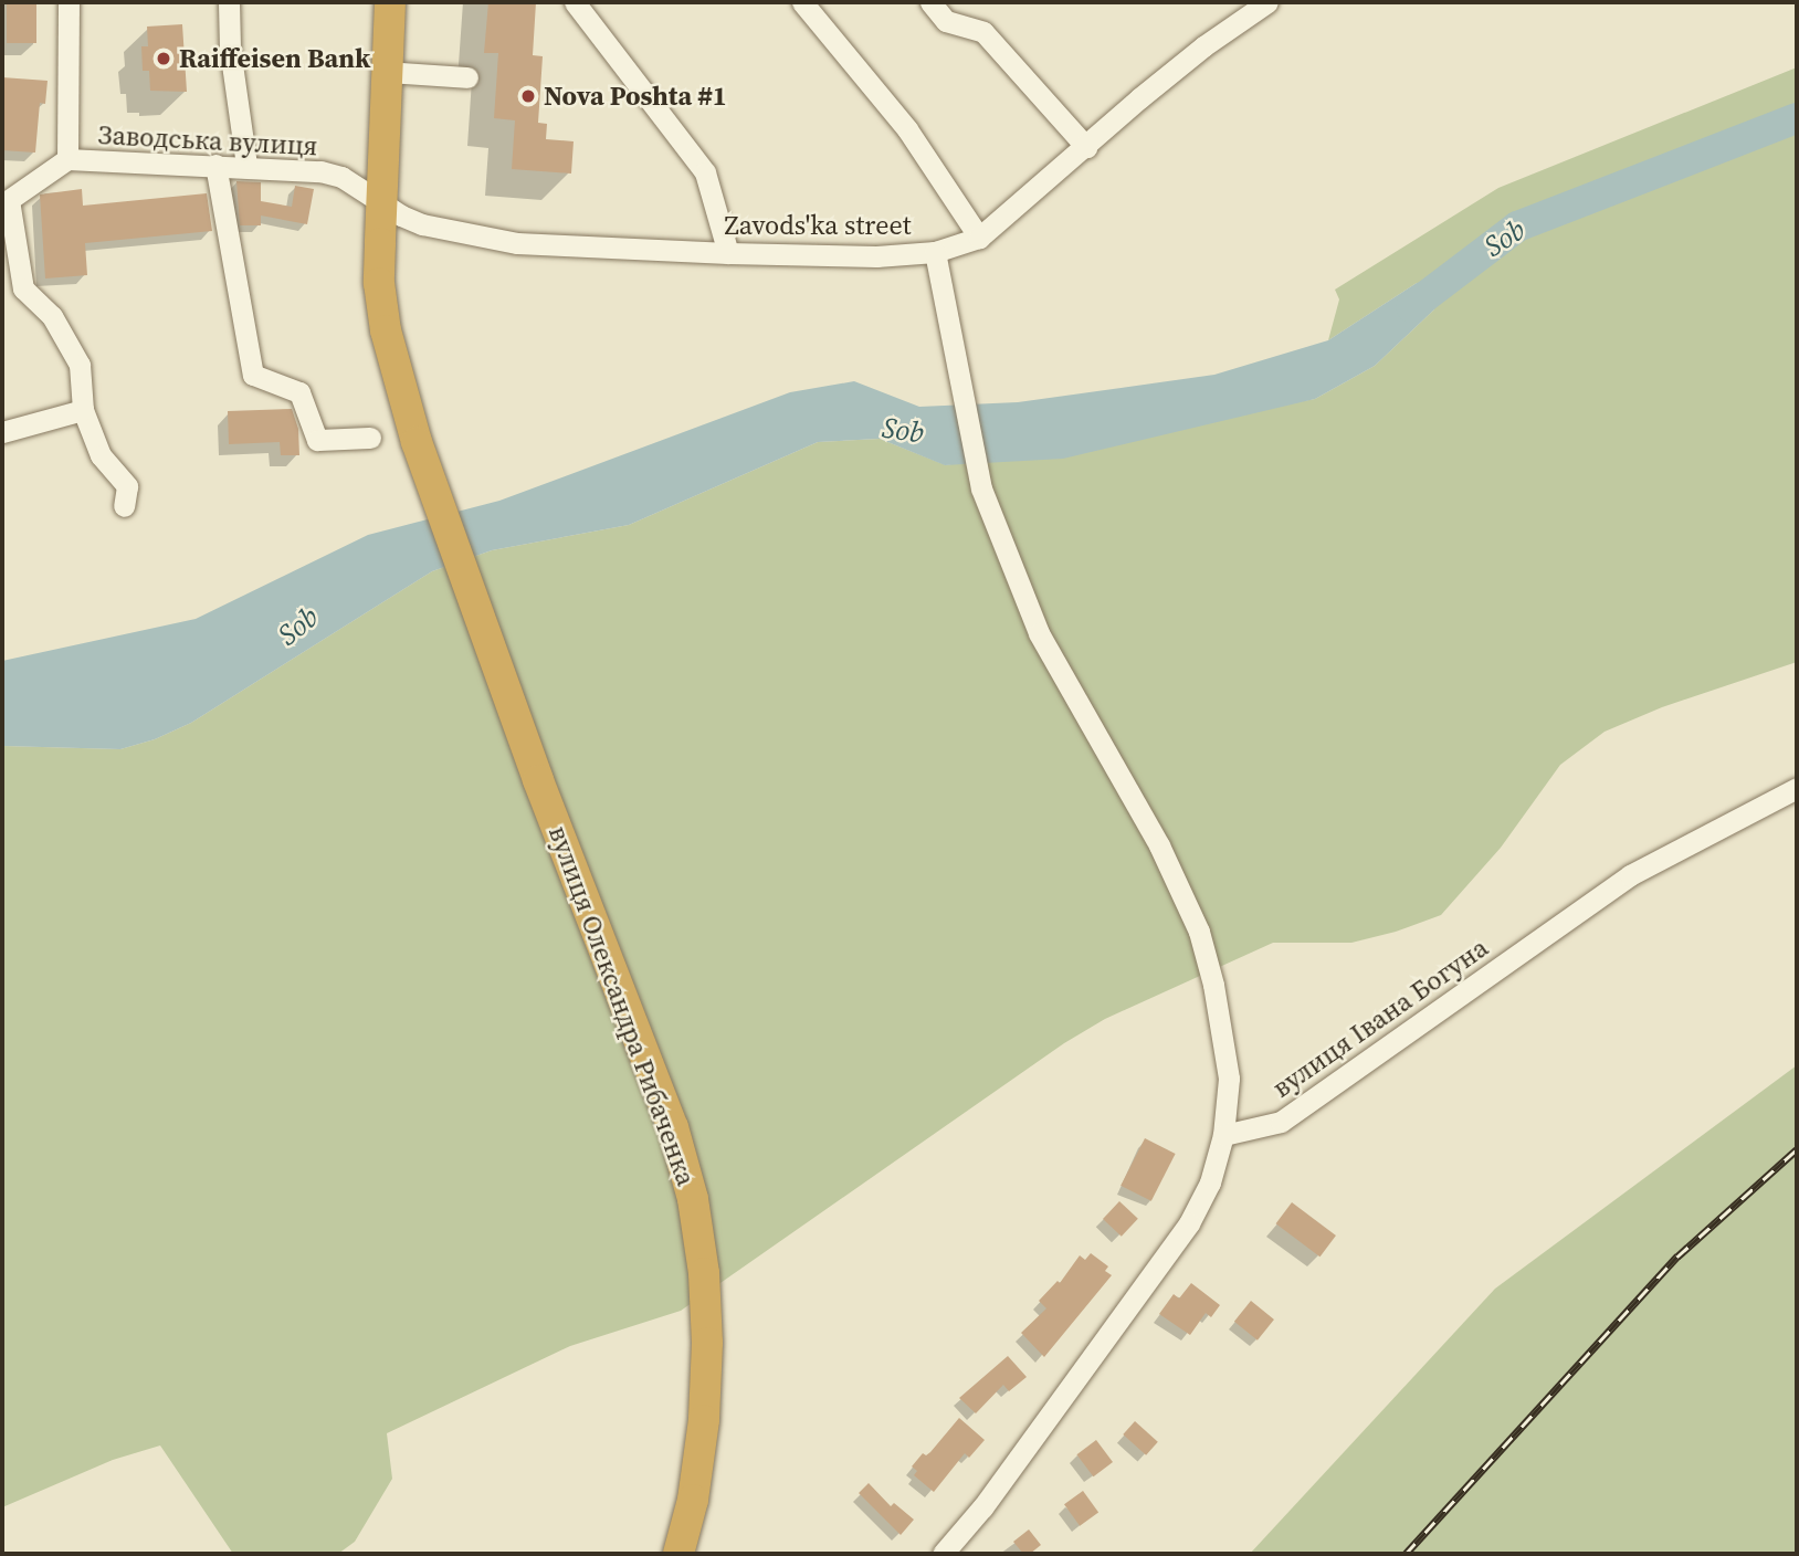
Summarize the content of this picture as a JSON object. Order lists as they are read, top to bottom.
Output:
{
  "streets": {
    "highway": ["вулиця Олександра Рибаченка"],
    "street": ["Заводська вулиця", "Zavods'ka street", "вулиця Івана Богуна"]
  },
  "crossings": [
    ["Заводська вулиця", "Zavods'ka street"],
    ["Заводська вулиця", "вулиця Олександра Рибаченка"],
    ["Zavods'ka street", "вулиця Олександра Рибаченка"]
  ],
  "water": ["Sob"],
  "places": ["Raiffeisen Bank", "Nova Poshta #1"]
}
